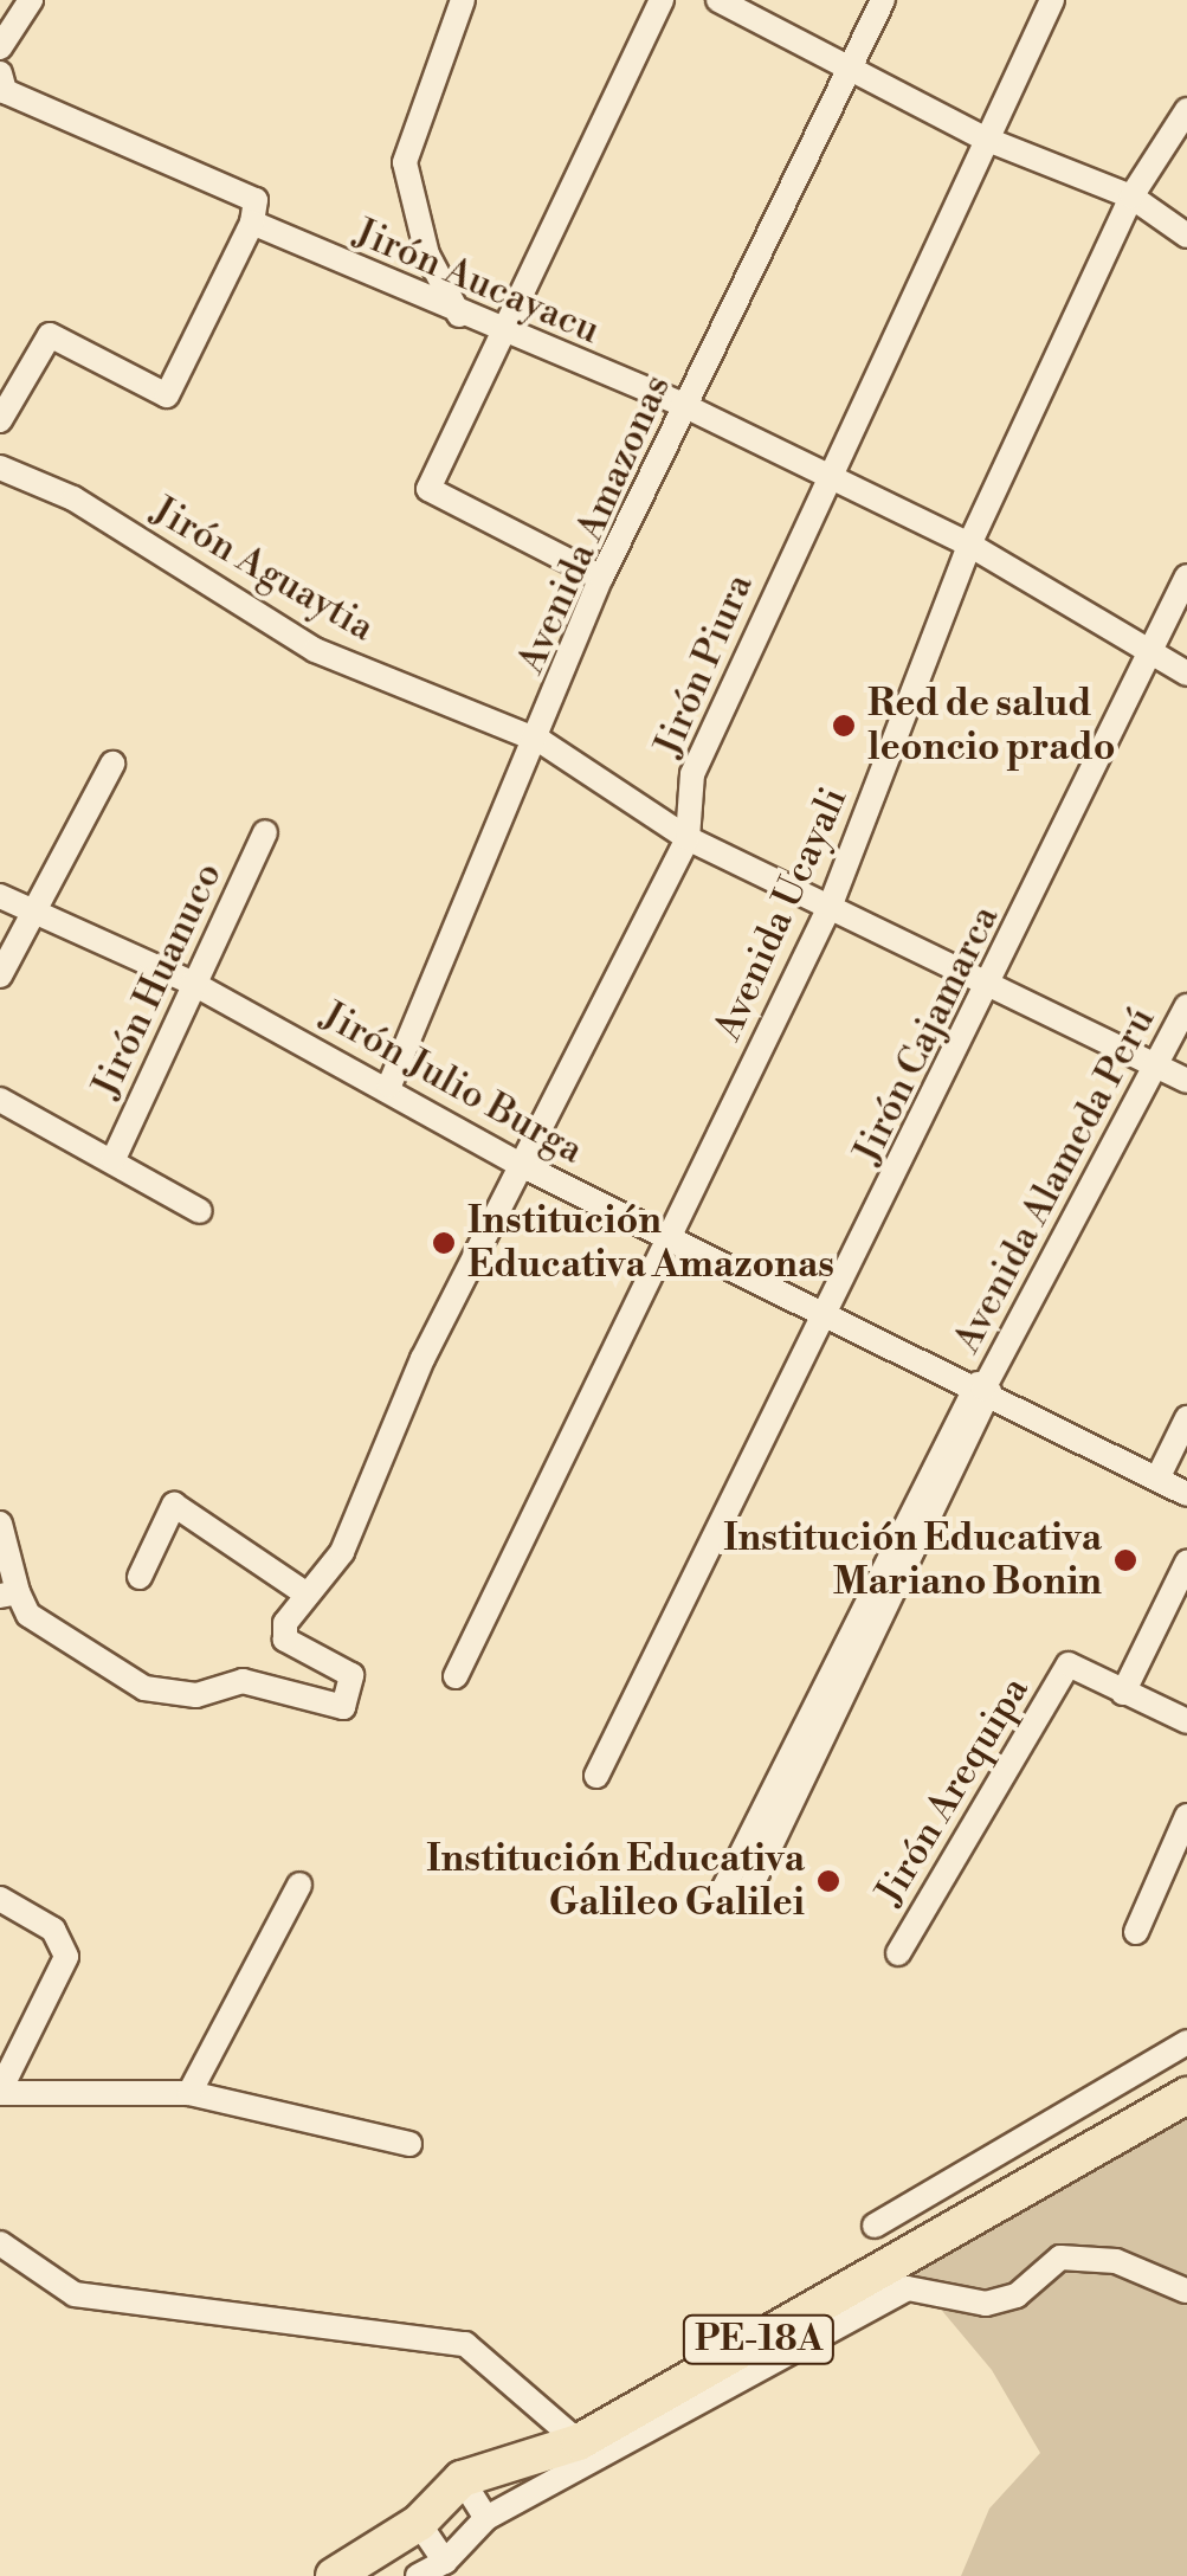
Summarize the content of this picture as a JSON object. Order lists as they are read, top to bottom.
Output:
{
  "streets": {
    "highway": ["PE-18A"],
    "street": [
      "Jirón Aucayacu",
      "Avenida Amazonas",
      "Jirón Aguaytia",
      "Jirón Piura",
      "Avenida Ucayali",
      "Jirón Huanuco",
      "Jirón Cajamarca",
      "Jirón Julio Burga",
      "Avenida Alameda Perú",
      "Jirón Arequipa"
    ]
  },
  "crossings": [
    ["Jirón Aucayacu", "Avenida Amazonas"],
    ["Jirón Aucayacu", "Jirón Piura"],
    ["Jirón Aucayacu", "Avenida Ucayali"],
    ["Jirón Aucayacu", "Jirón Cajamarca"],
    ["Avenida Amazonas", "Jirón Aguaytia"],
    ["Avenida Amazonas", "Jirón Julio Burga"],
    ["Jirón Aguaytia", "Jirón Piura"],
    ["Jirón Aguaytia", "Avenida Ucayali"],
    ["Jirón Aguaytia", "Jirón Cajamarca"],
    ["Jirón Aguaytia", "Avenida Alameda Perú"],
    ["Jirón Piura", "Jirón Julio Burga"],
    ["Avenida Ucayali", "Jirón Julio Burga"],
    ["Jirón Huanuco", "Jirón Julio Burga"],
    ["Jirón Cajamarca", "Jirón Julio Burga"],
    ["Jirón Julio Burga", "Avenida Alameda Perú"]
  ],
  "places": [
    "Red de salud leoncio prado",
    "Institución Educativa Amazonas",
    "Institución Educativa Mariano Bonin",
    "Institución Educativa Galileo Galilei"
  ]
}
